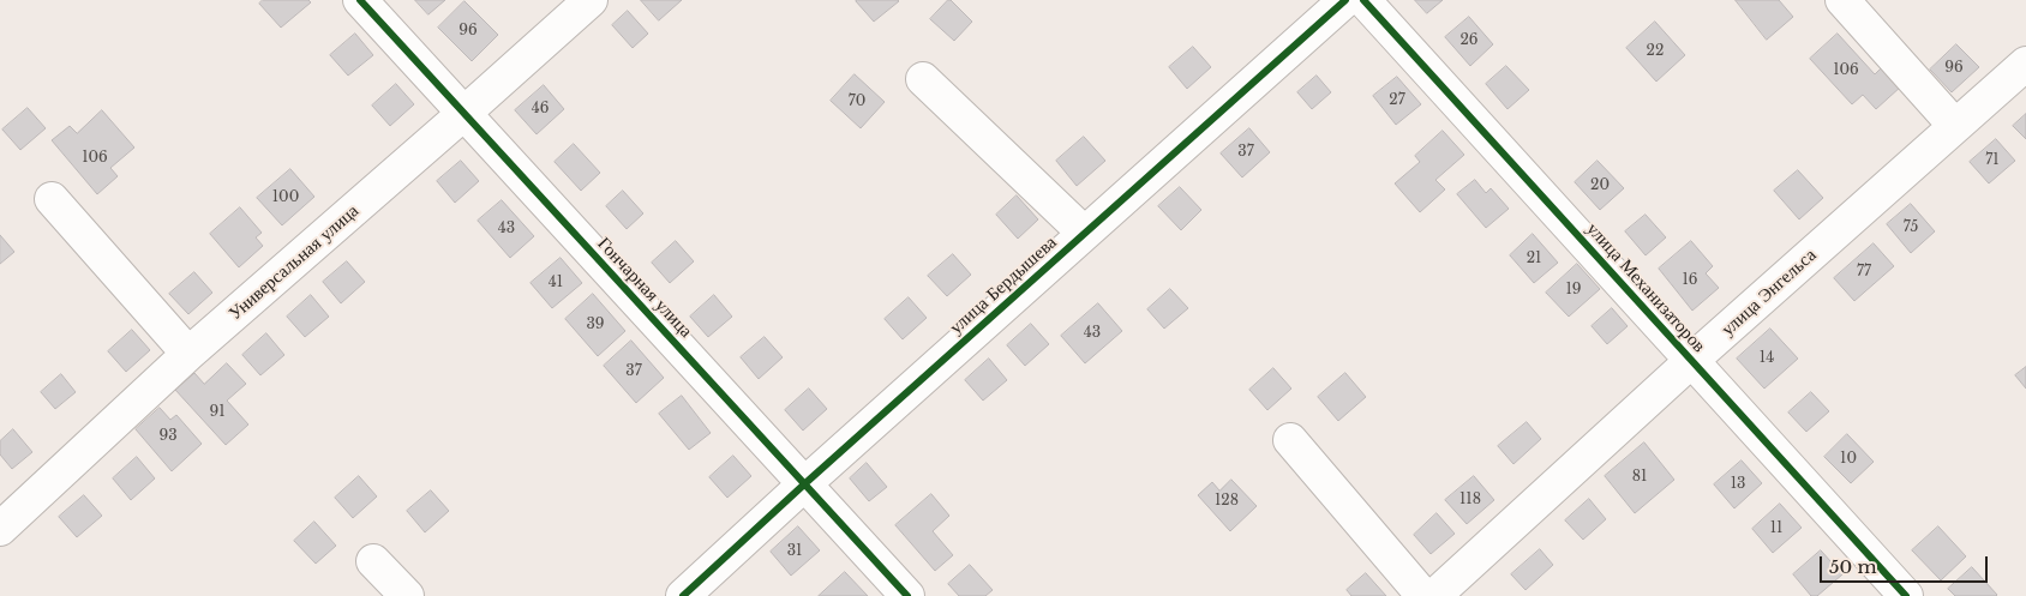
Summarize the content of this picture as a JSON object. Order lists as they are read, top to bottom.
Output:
{
  "streets": {
    "street": [
      "Универсальная улица",
      "улица Бердышева",
      "Гончарная улица",
      "улица Механизаторов",
      "улица Энгельса"
    ]
  },
  "crossings": [
    ["Универсальная улица", "Гончарная улица"],
    ["улица Бердышева", "Гончарная улица"],
    ["улица Механизаторов", "улица Энгельса"]
  ],
  "house_numbers": [
    "96",
    "26",
    "22",
    "96",
    "106",
    "27",
    "70",
    "46",
    "37",
    "106",
    "71",
    "20",
    "100",
    "75",
    "43",
    "21",
    "77",
    "16",
    "41",
    "19",
    "39",
    "43",
    "14",
    "37",
    "91",
    "93",
    "10",
    "81",
    "13",
    "118",
    "128",
    "11",
    "31"
  ],
  "scale_bar": "50 m"
}
